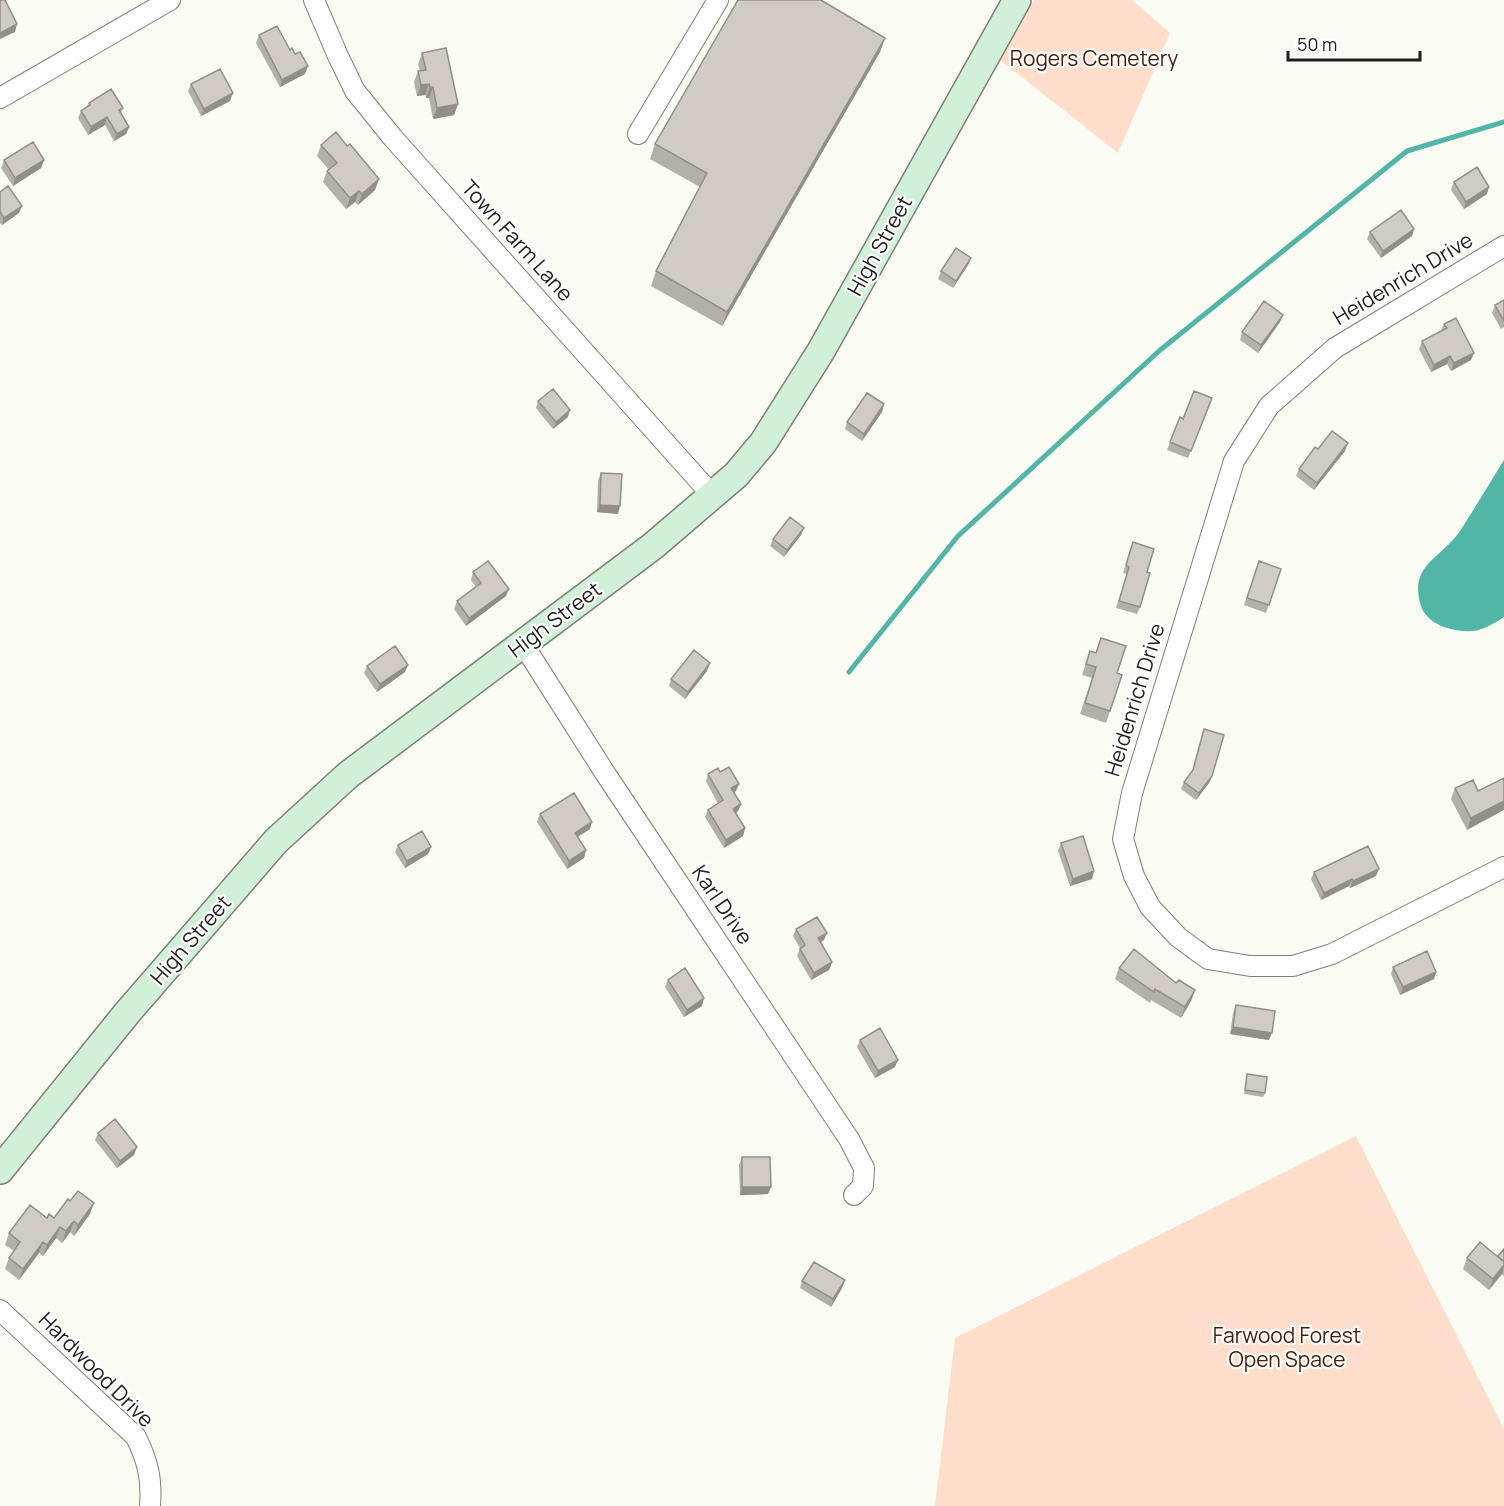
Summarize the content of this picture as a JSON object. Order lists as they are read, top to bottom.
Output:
{
  "streets": {
    "main road": ["High Street"],
    "street": [
      "Town Farm Lane",
      "Heidenrich Drive",
      "Karl Drive",
      "Hardwood Drive"
    ]
  },
  "crossings": [
    ["Town Farm Lane", "High Street"],
    ["High Street", "Karl Drive"]
  ],
  "parks": ["Rogers Cemetery", "Farwood Forest Open Space"],
  "scale_bar": "50 m"
}
